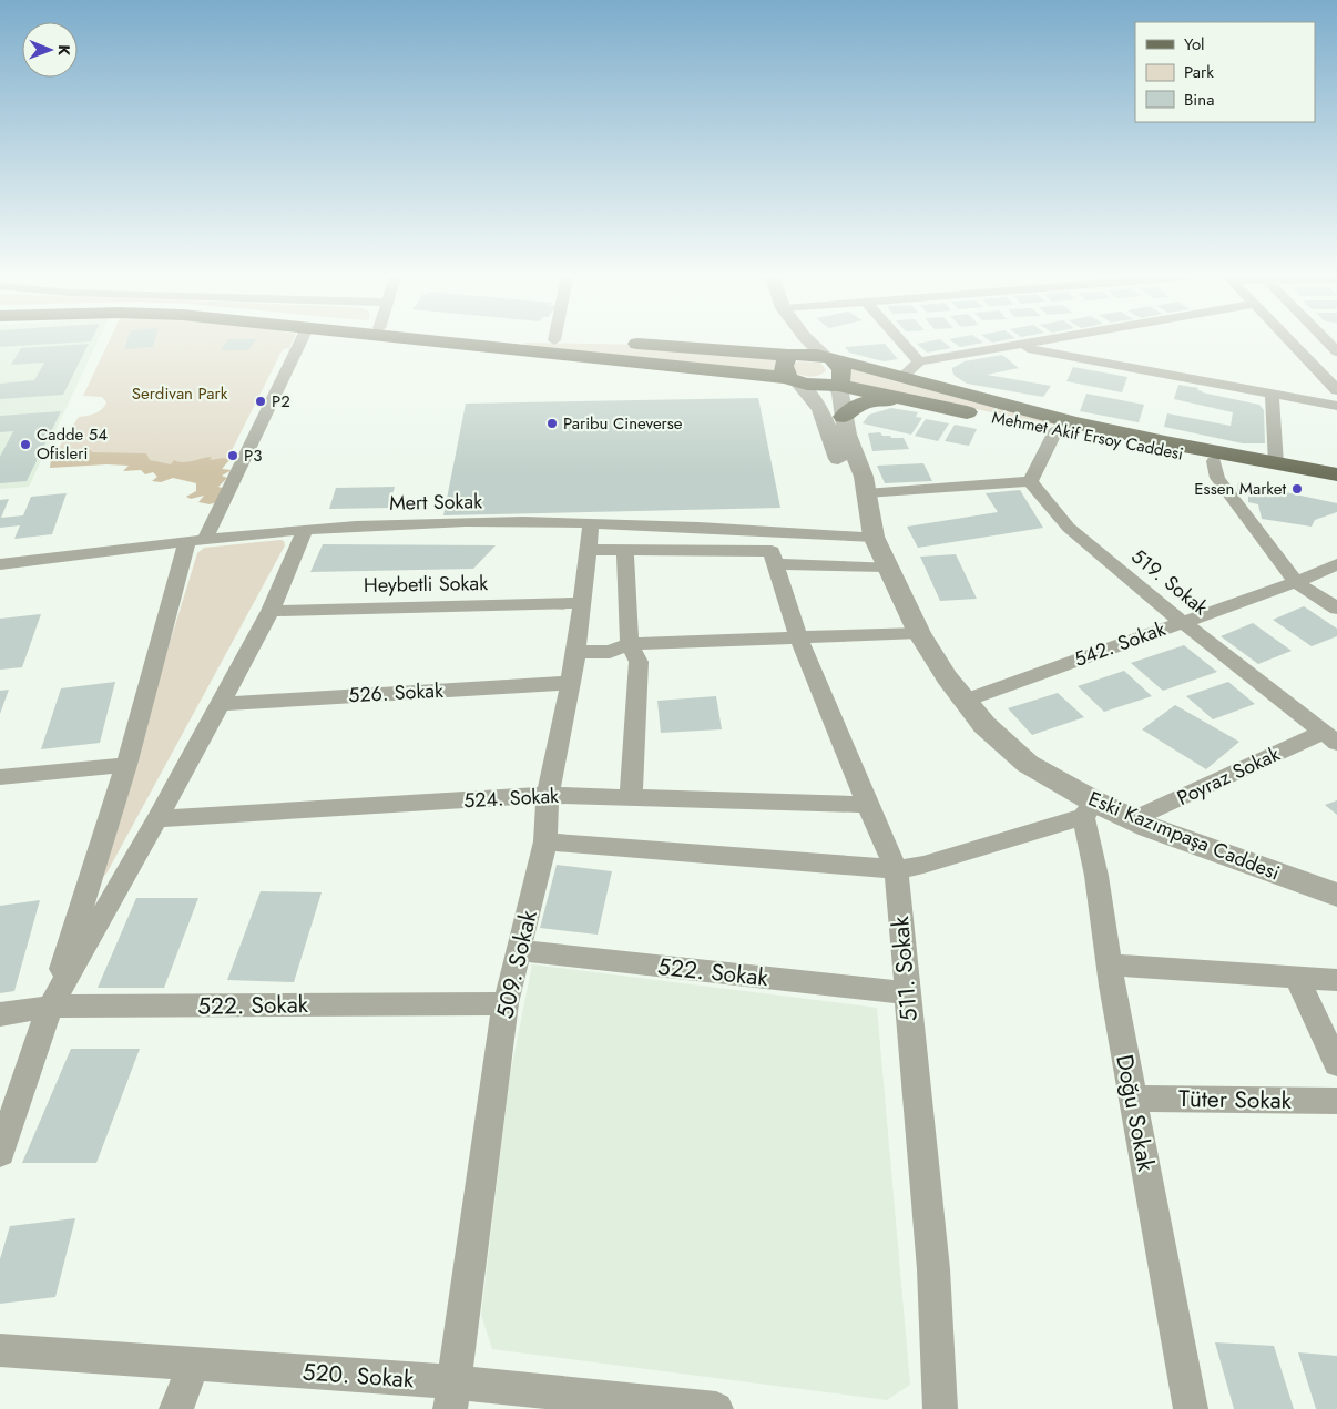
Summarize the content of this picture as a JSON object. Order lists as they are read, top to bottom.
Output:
{
  "streets": {
    "main road": ["Mehmet Akif Ersoy Caddesi"],
    "street": [
      "Mert Sokak",
      "519. Sokak",
      "Heybetli Sokak",
      "542. Sokak",
      "526. Sokak",
      "Poyraz Sokak",
      "524. Sokak",
      "Eski Kazımpaşa Caddesi",
      "509. Sokak",
      "511. Sokak",
      "522. Sokak",
      "Tüter Sokak",
      "Doğu Sokak",
      "520. Sokak"
    ]
  },
  "crossings": [
    ["Mehmet Akif Ersoy Caddesi", "Eski Kazımpaşa Caddesi"],
    ["Mert Sokak", "Eski Kazımpaşa Caddesi"],
    ["Mert Sokak", "509. Sokak"],
    ["519. Sokak", "542. Sokak"],
    ["519. Sokak", "Poyraz Sokak"],
    ["Heybetli Sokak", "509. Sokak"],
    ["542. Sokak", "Eski Kazımpaşa Caddesi"],
    ["526. Sokak", "509. Sokak"],
    ["Poyraz Sokak", "Eski Kazımpaşa Caddesi"],
    ["524. Sokak", "509. Sokak"],
    ["524. Sokak", "511. Sokak"],
    ["Eski Kazımpaşa Caddesi", "Doğu Sokak"],
    ["509. Sokak", "522. Sokak"],
    ["509. Sokak", "520. Sokak"],
    ["511. Sokak", "522. Sokak"],
    ["Tüter Sokak", "Doğu Sokak"]
  ],
  "parks": ["Serdivan Park"],
  "places": [
    "P2",
    "Paribu Cineverse",
    "Cadde 54 Ofisleri",
    "P3",
    "Essen Market"
  ],
  "legend": ["Yol", "Park", "Bina"],
  "north": "right"
}
